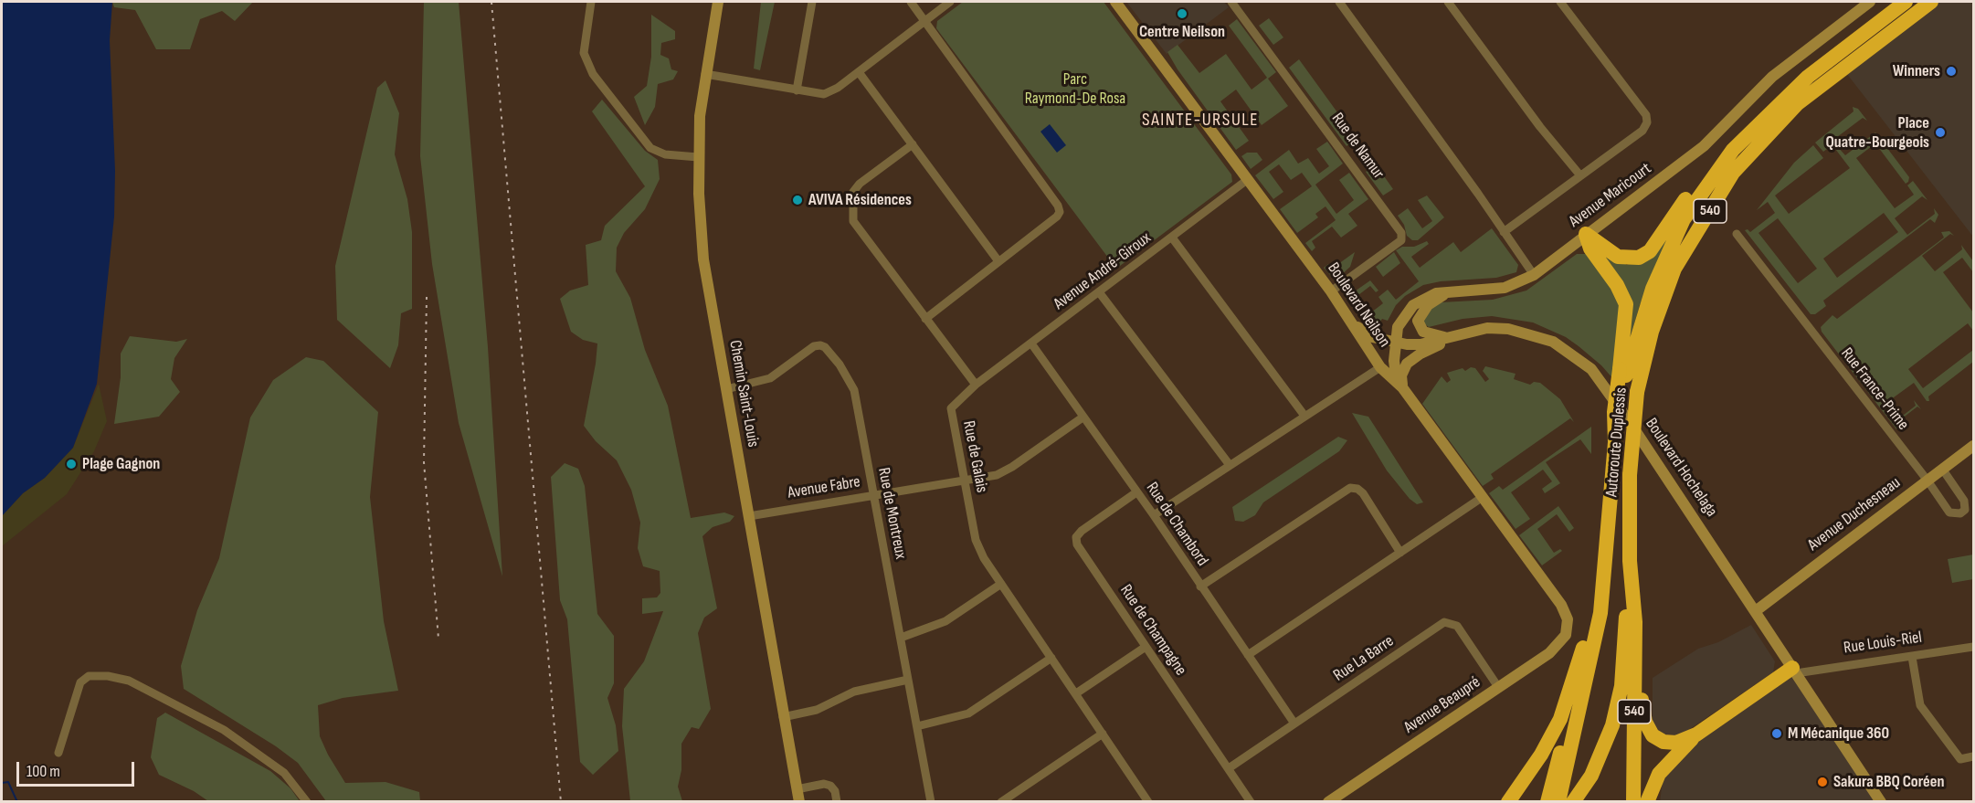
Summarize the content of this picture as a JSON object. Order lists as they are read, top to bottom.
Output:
{
  "streets": {
    "highway": ["540", "Autoroute Duplessis", "Rue Louis-Riel"],
    "street": [
      "Rue de Namur",
      "Avenue Maricourt",
      "Avenue André-Giroux",
      "Boulevard Neilson",
      "Rue France-Prime",
      "Chemin Saint-Louis",
      "Rue de Galais",
      "Boulevard Hochelaga",
      "Avenue Fabre",
      "Rue de Montreux",
      "Avenue Duchesneau",
      "Rue de Chambord",
      "Rue de Champagne",
      "Rue La Barre",
      "Avenue Beaupré"
    ]
  },
  "crossings": [
    ["Rue de Namur", "Boulevard Neilson"],
    ["Avenue Maricourt", "Boulevard Neilson"],
    ["Avenue Maricourt", "Boulevard Hochelaga"],
    ["Avenue André-Giroux", "Boulevard Neilson"],
    ["Avenue André-Giroux", "Rue de Galais"],
    ["Avenue André-Giroux", "Rue de Chambord"],
    ["Boulevard Neilson", "Boulevard Hochelaga"],
    ["Boulevard Neilson", "Avenue Beaupré"],
    ["Rue France-Prime", "Avenue Duchesneau"],
    ["Chemin Saint-Louis", "Avenue Fabre"],
    ["Chemin Saint-Louis", "Rue de Montreux"],
    ["Rue de Galais", "Avenue Fabre"],
    ["Boulevard Hochelaga", "Avenue Duchesneau"],
    ["Boulevard Hochelaga", "Rue Louis-Riel"],
    ["Avenue Fabre", "Rue de Montreux"],
    ["Avenue Fabre", "Rue de Chambord"],
    ["Rue de Chambord", "Rue de Champagne"],
    ["Rue de Chambord", "Rue La Barre"],
    ["Rue de Champagne", "Rue La Barre"],
    ["Rue La Barre", "Avenue Beaupré"]
  ],
  "districts": ["SAINTE-URSULE"],
  "parks": ["Parc Raymond-De Rosa"],
  "places": [
    "Centre Neilson",
    "Winners",
    "Place Quatre-Bourgeois",
    "AVIVA Résidences",
    "Plage Gagnon",
    "M Mécanique 360",
    "Sakura BBQ Coréen"
  ],
  "scale_bar": "100 m"
}
